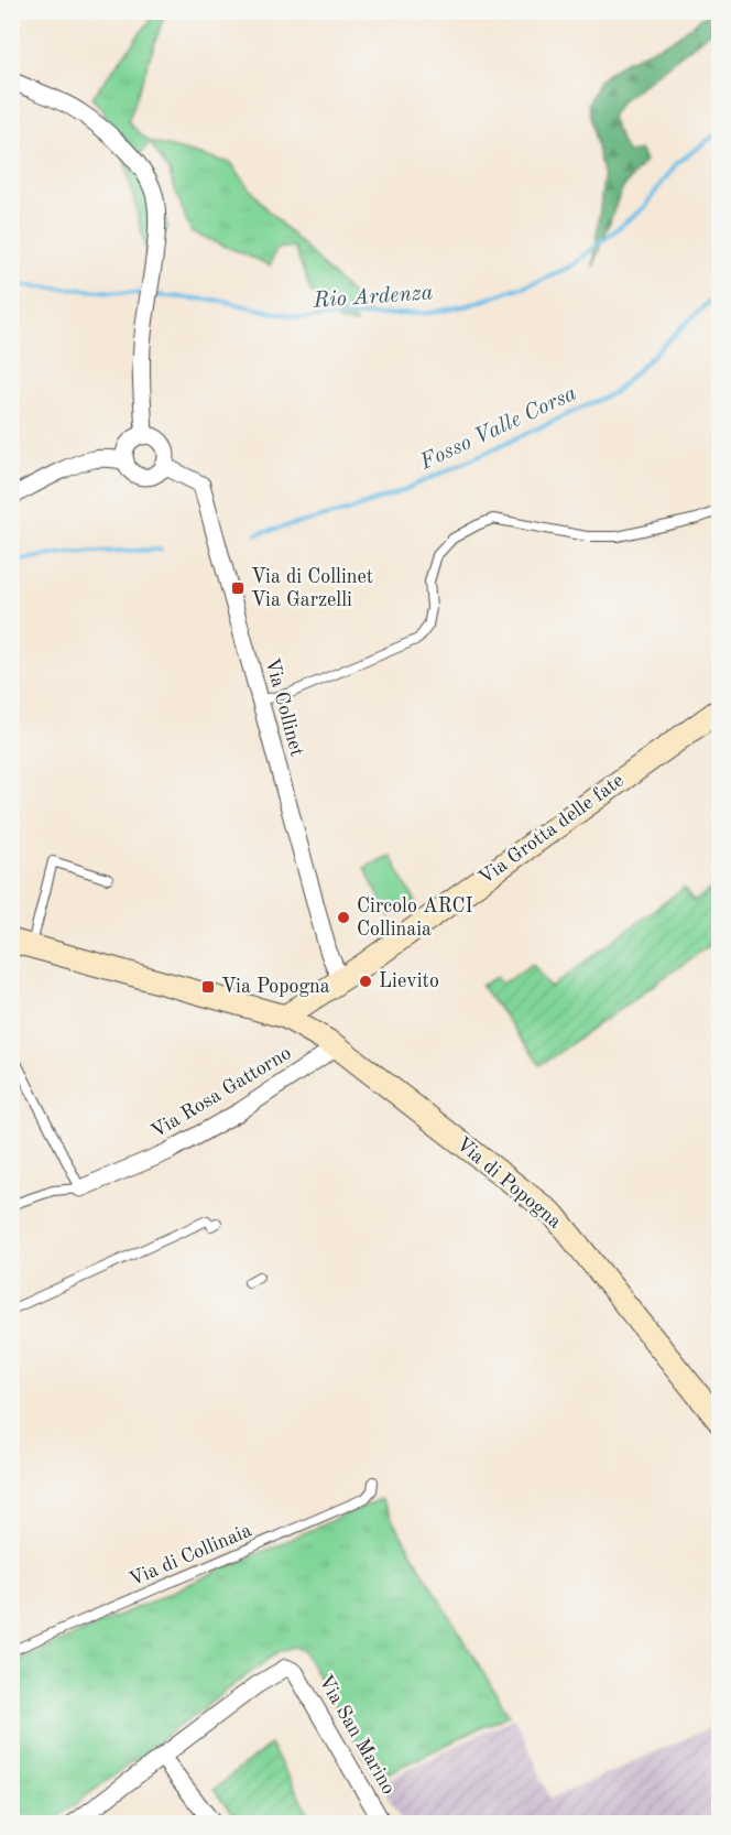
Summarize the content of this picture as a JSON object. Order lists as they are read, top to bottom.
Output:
{
  "streets": {
    "main road": ["Via Grotta delle fate", "Via di Popogna"],
    "street": ["Via Collinet", "Via Rosa Gattorno", "Via San Marino"],
    "lane": ["Via di Collinaia"]
  },
  "crossings": [
    ["Via Collinet", "Via Grotta delle fate"],
    ["Via Grotta delle fate", "Via di Popogna"],
    ["Via Rosa Gattorno", "Via di Popogna"]
  ],
  "water": ["Rio Ardenza", "Fosso Valle Corsa"],
  "places": {
    "transit": ["Via di Collinet Via Garzelli", "Via Popogna"],
    "other": ["Circolo ARCI Collinaia", "Lievito"]
  }
}
